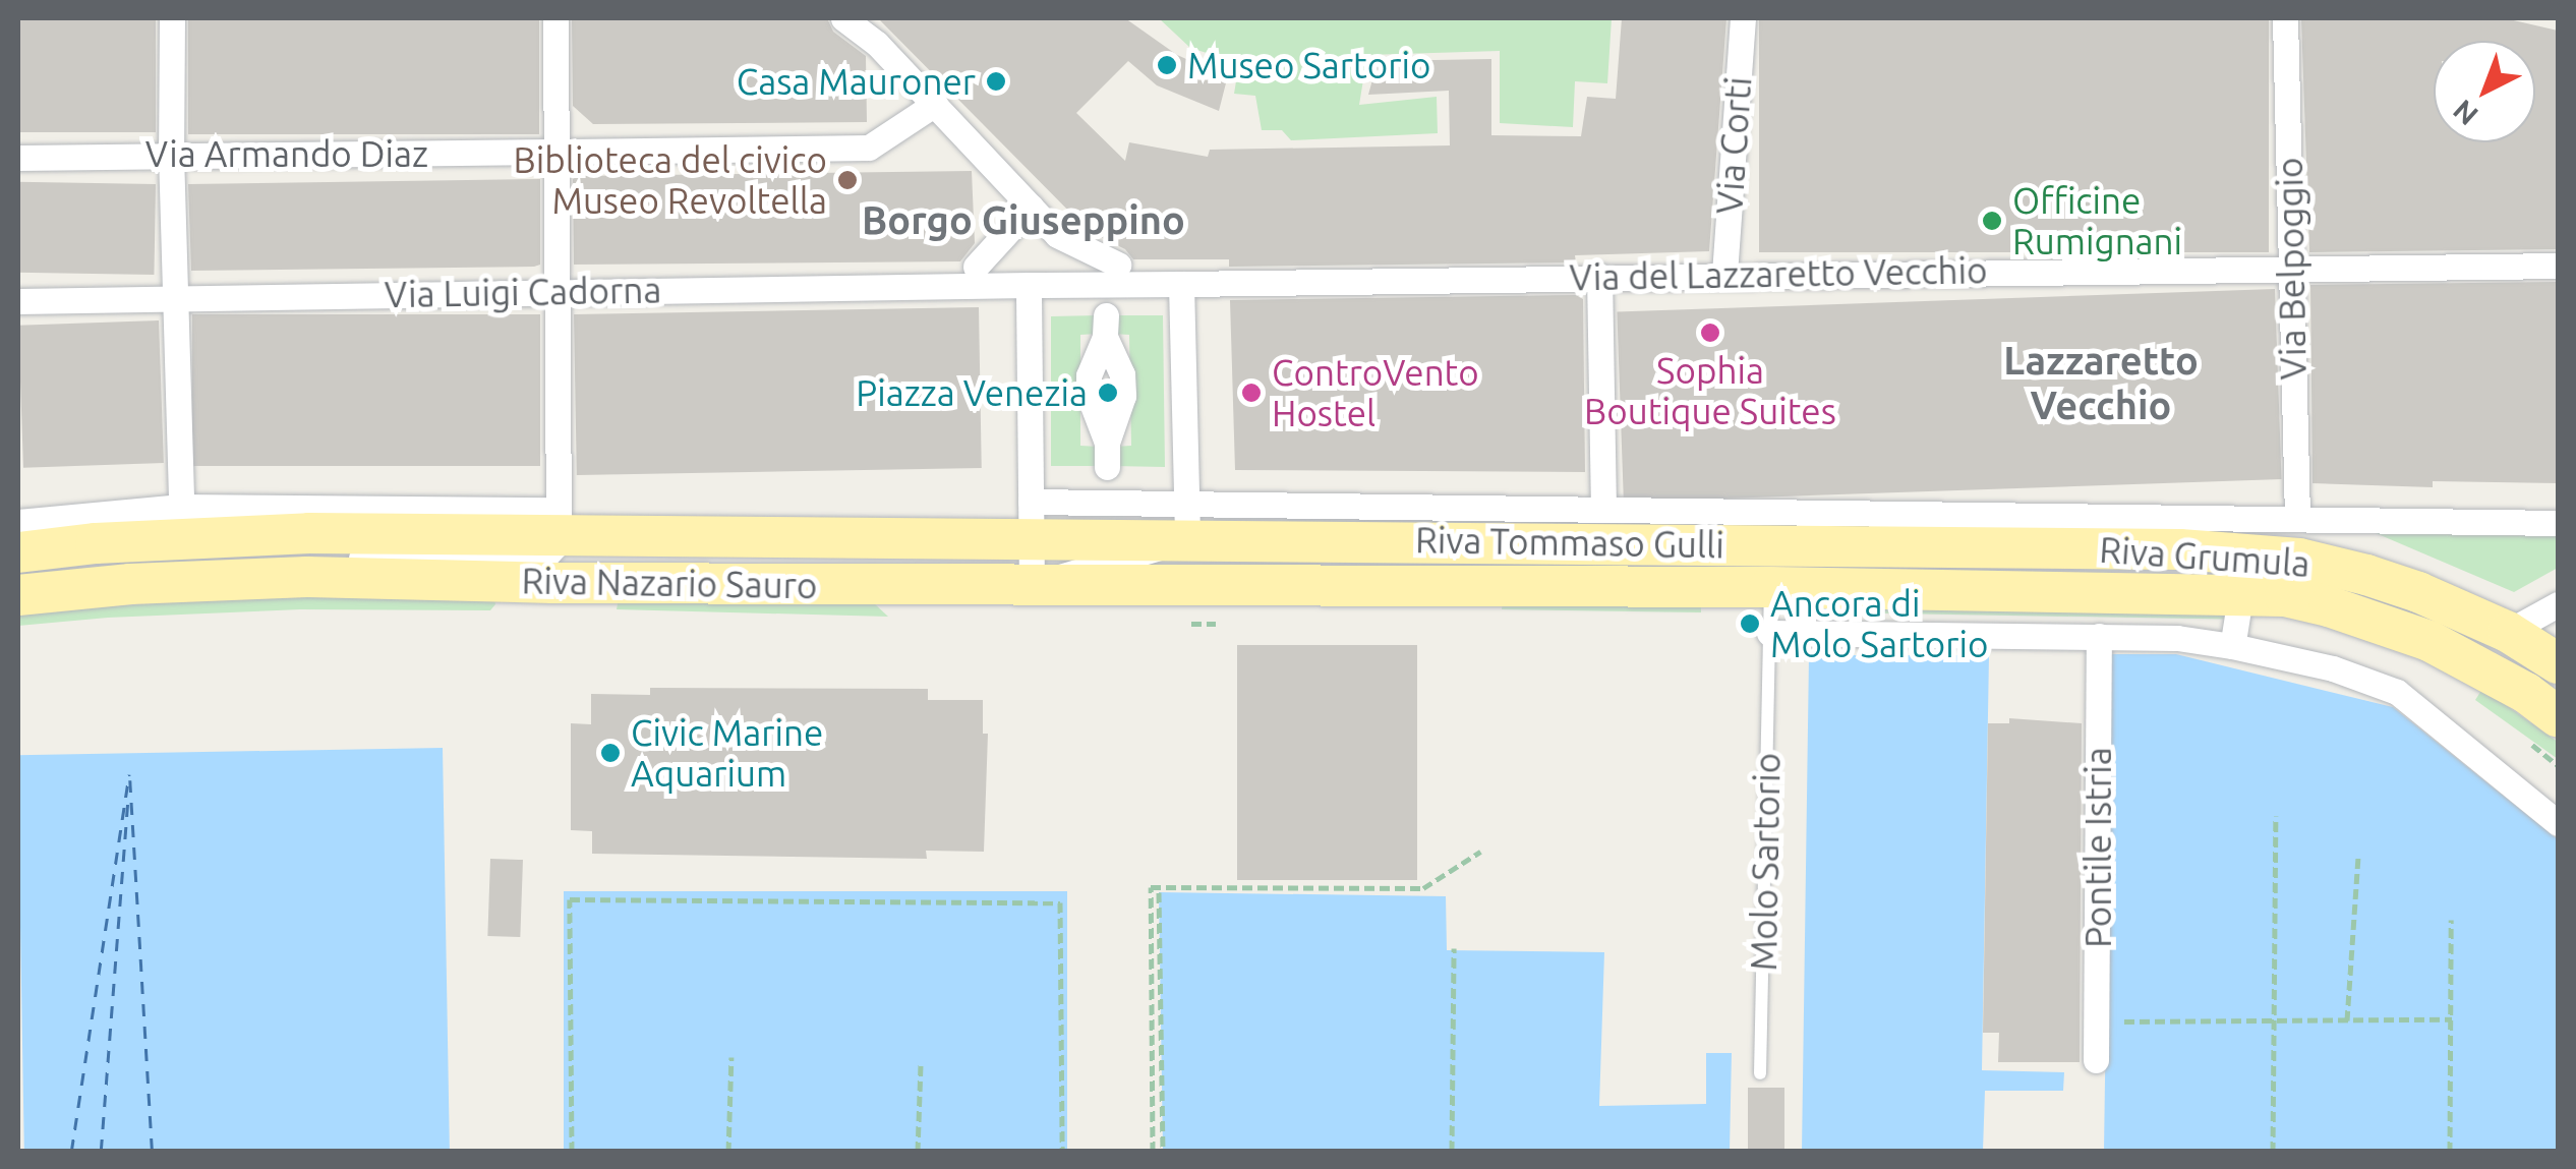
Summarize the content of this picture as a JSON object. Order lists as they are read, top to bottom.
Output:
{
  "streets": {
    "main road": ["Riva Tommaso Gulli", "Riva Grumula", "Riva Nazario Sauro"],
    "street": [
      "Via Corti",
      "Via Armando Diaz",
      "Via Belpoggio",
      "Via del Lazzaretto Vecchio",
      "Via Luigi Cadorna",
      "Pontile Istria"
    ],
    "lane": ["Molo Sartorio"]
  },
  "crossings": [
    ["Via Corti", "Via del Lazzaretto Vecchio"],
    ["Via Belpoggio", "Via del Lazzaretto Vecchio"],
    ["Via Belpoggio", "Riva Grumula"],
    ["Riva Tommaso Gulli", "Riva Grumula"],
    ["Riva Tommaso Gulli", "Riva Nazario Sauro"],
    ["Riva Tommaso Gulli", "Molo Sartorio"]
  ],
  "districts": ["Borgo Giuseppino", "Lazzaretto Vecchio"],
  "places": [
    "Museo Sartorio",
    "Casa Mauroner",
    "Biblioteca del civico Museo Revoltella",
    "Officine Rumignani",
    "Sophia Boutique Suites",
    "Piazza Venezia",
    "ControVento Hostel",
    "Ancora di Molo Sartorio",
    "Civic Marine Aquarium"
  ],
  "north": "bottom left"
}
